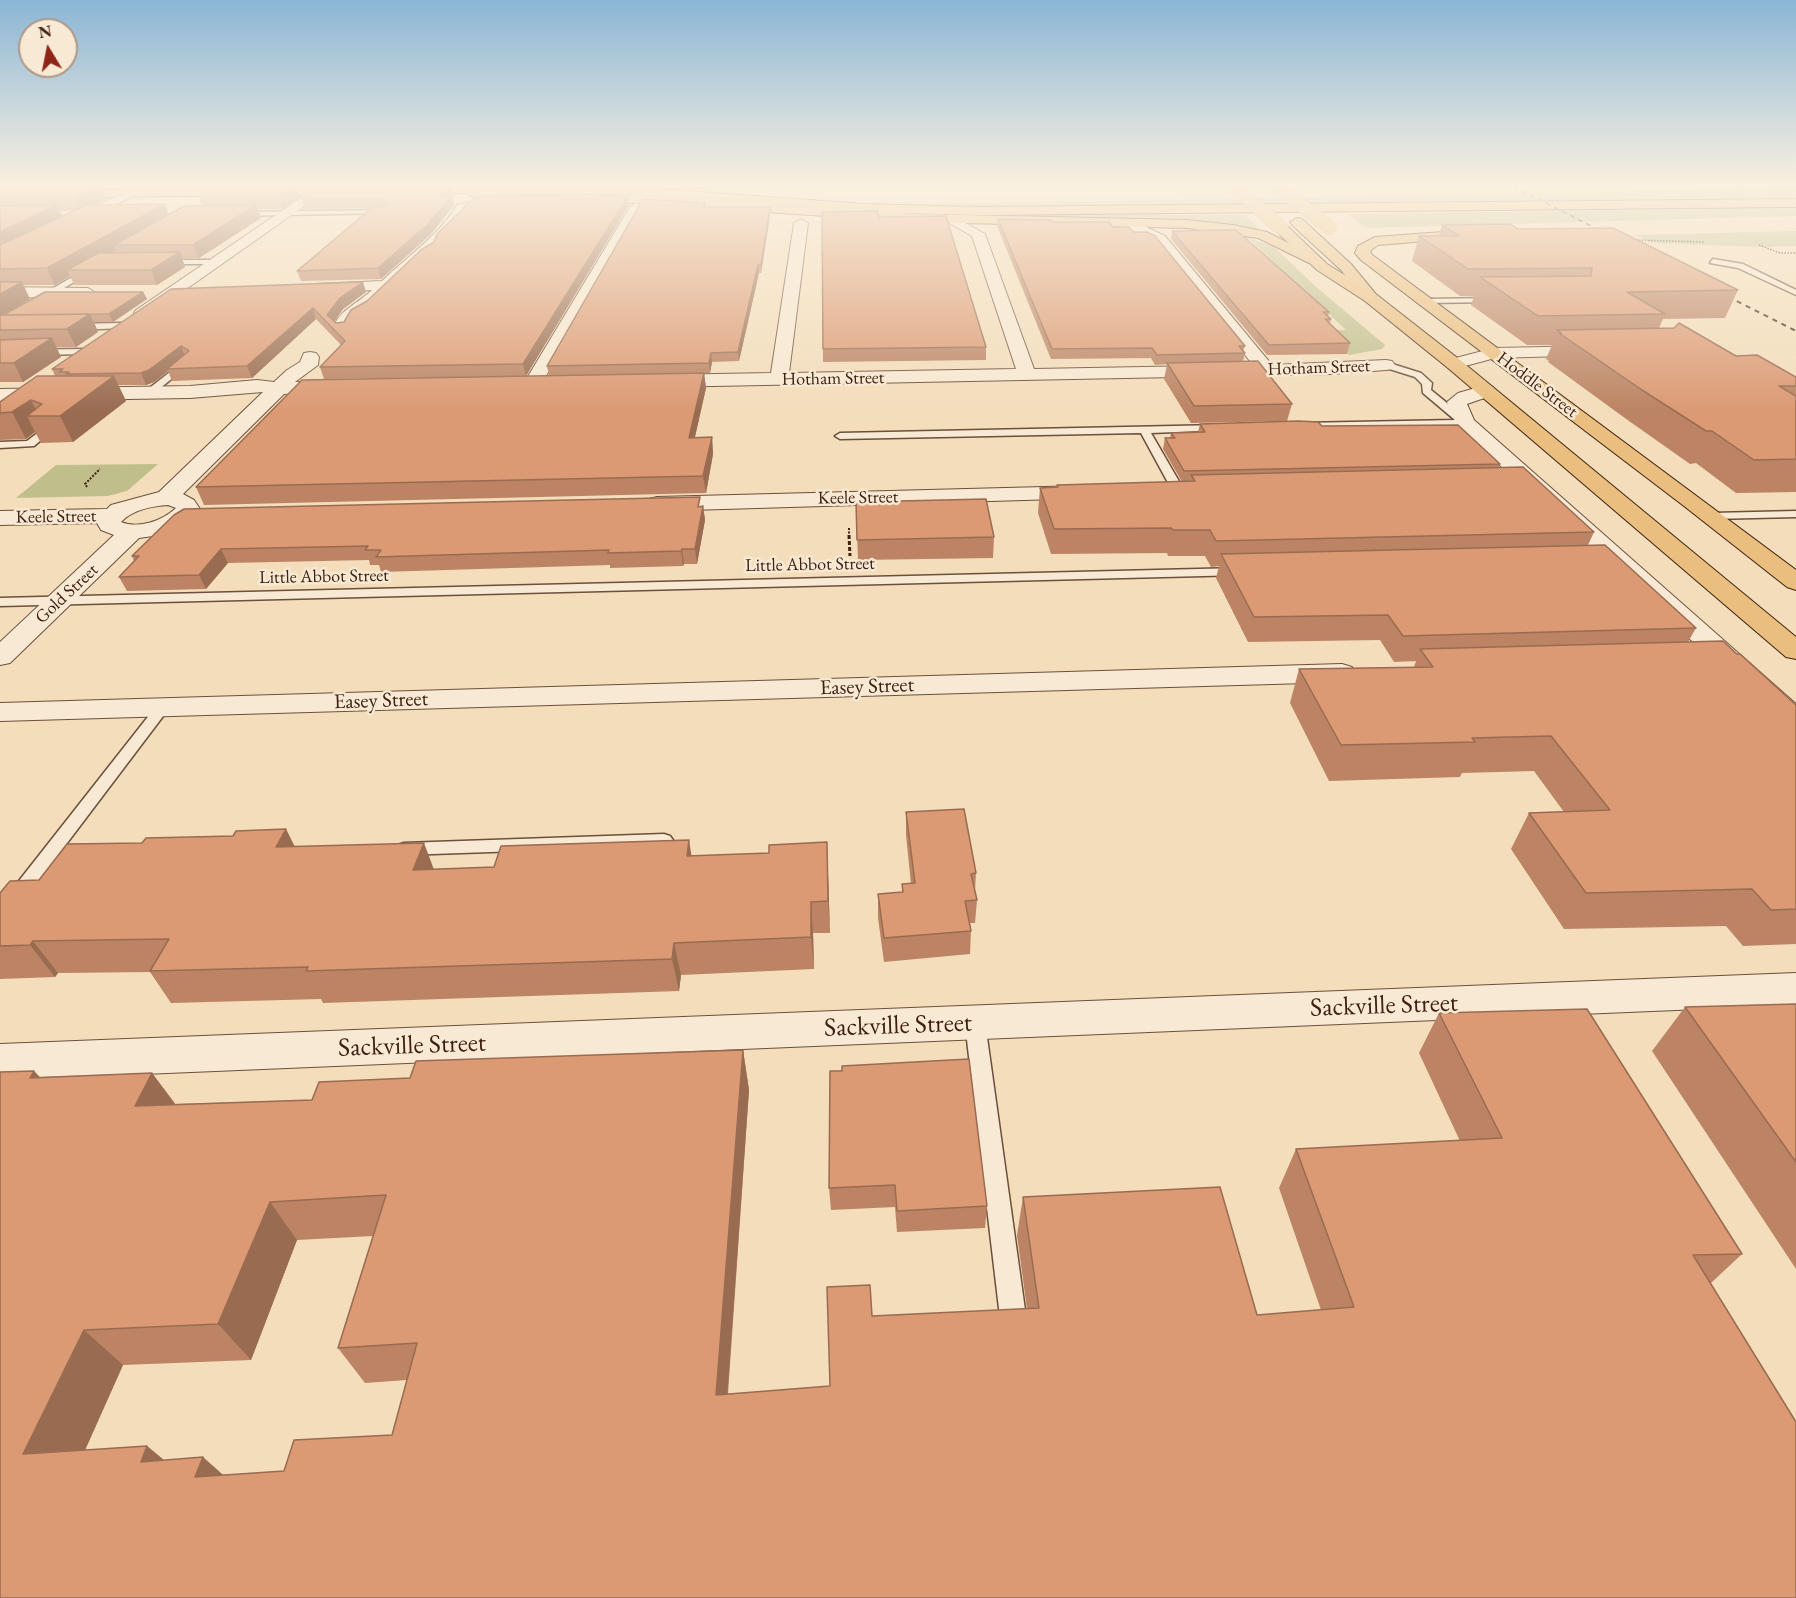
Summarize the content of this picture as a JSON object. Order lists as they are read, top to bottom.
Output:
{
  "streets": {
    "main road": ["Hoddle Street"],
    "street": [
      "Hotham Street",
      "Keele Street",
      "Gold Street",
      "Easey Street",
      "Sackville Street"
    ],
    "lane": ["Little Abbot Street"]
  },
  "crossings": [
    ["Little Abbot Street", "Gold Street"]
  ],
  "north": "top"
}
